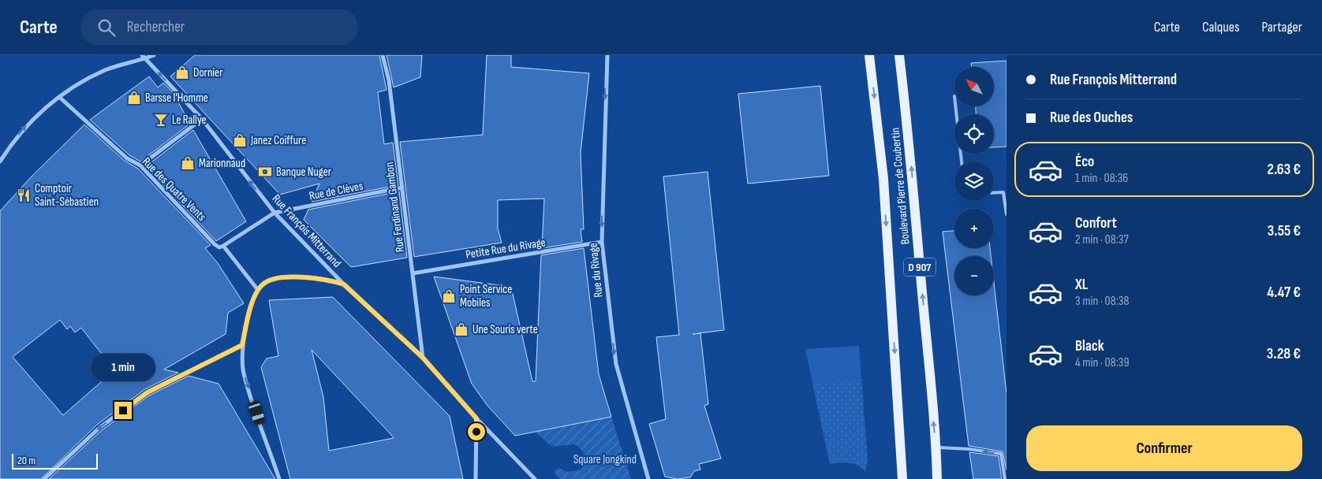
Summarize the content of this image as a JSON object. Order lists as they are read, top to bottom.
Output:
{
  "streets": {
    "main road": ["Boulevard Pierre de Coubertin", "D 907"],
    "street": [
      "Rue des Quatre Vents",
      "Rue de Clèves",
      "Rue Ferdinand Gambon",
      "Rue François Mitterrand",
      "Petite Rue du Rivage",
      "Rue du Rivage"
    ]
  },
  "crossings": [
    ["Rue de Clèves", "Rue Ferdinand Gambon"],
    ["Rue de Clèves", "Rue François Mitterrand"],
    ["Rue Ferdinand Gambon", "Rue François Mitterrand"],
    ["Rue Ferdinand Gambon", "Petite Rue du Rivage"],
    ["Petite Rue du Rivage", "Rue du Rivage"]
  ],
  "one_way": ["Rue François Mitterrand", "Rue du Rivage"],
  "parks": ["Square Jongkind"],
  "places": {
    "shop": [
      "Dornier",
      "Barsse l'Homme",
      "Janez Coiffure",
      "Marionnaud",
      "Point Service Mobiles",
      "Une Souris verte"
    ],
    "bar": ["Le Rallye"],
    "bank": ["Banque Nuger"],
    "restaurant": ["Comptoir Saint-Sébastien"]
  },
  "scale_bar": "20 m",
  "north": "top left",
  "page": {
    "header": "Carte",
    "search": "Rechercher",
    "nav": ["Carte", "Calques", "Partager"],
    "banner": ["Rue François Mitterrand", "Rue des Ouches"],
    "map_buttons": ["+", "−"],
    "list": [
      {
        "name": "Éco",
        "note": "1 min · 08:36",
        "value": "2.63 €"
      },
      {
        "name": "Confort",
        "note": "2 min · 08:37",
        "value": "3.55 €"
      },
      {
        "name": "XL",
        "note": "3 min · 08:38",
        "value": "4.47 €"
      },
      {
        "name": "Black",
        "note": "4 min · 08:39",
        "value": "3.28 €"
      }
    ],
    "bubble": "1 min",
    "buttons": "Confirmer",
    "scale": "20 m"
  }
}
